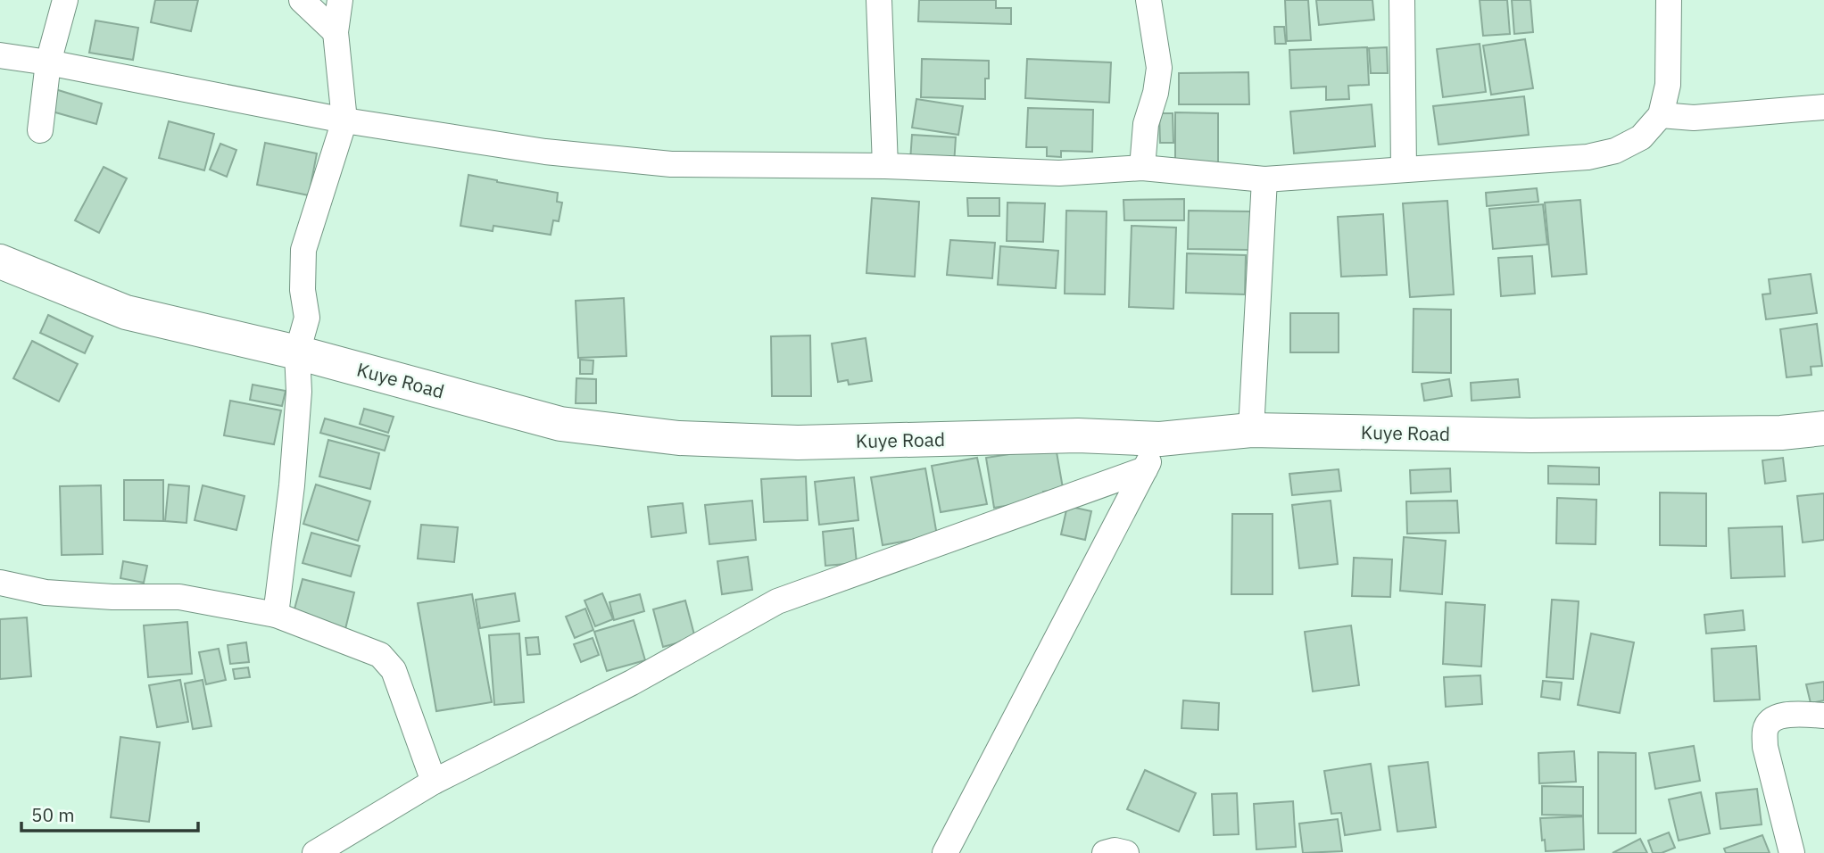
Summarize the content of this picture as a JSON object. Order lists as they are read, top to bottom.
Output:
{
  "streets": {
    "street": ["Kuye Road"]
  },
  "scale_bar": "50 m"
}
